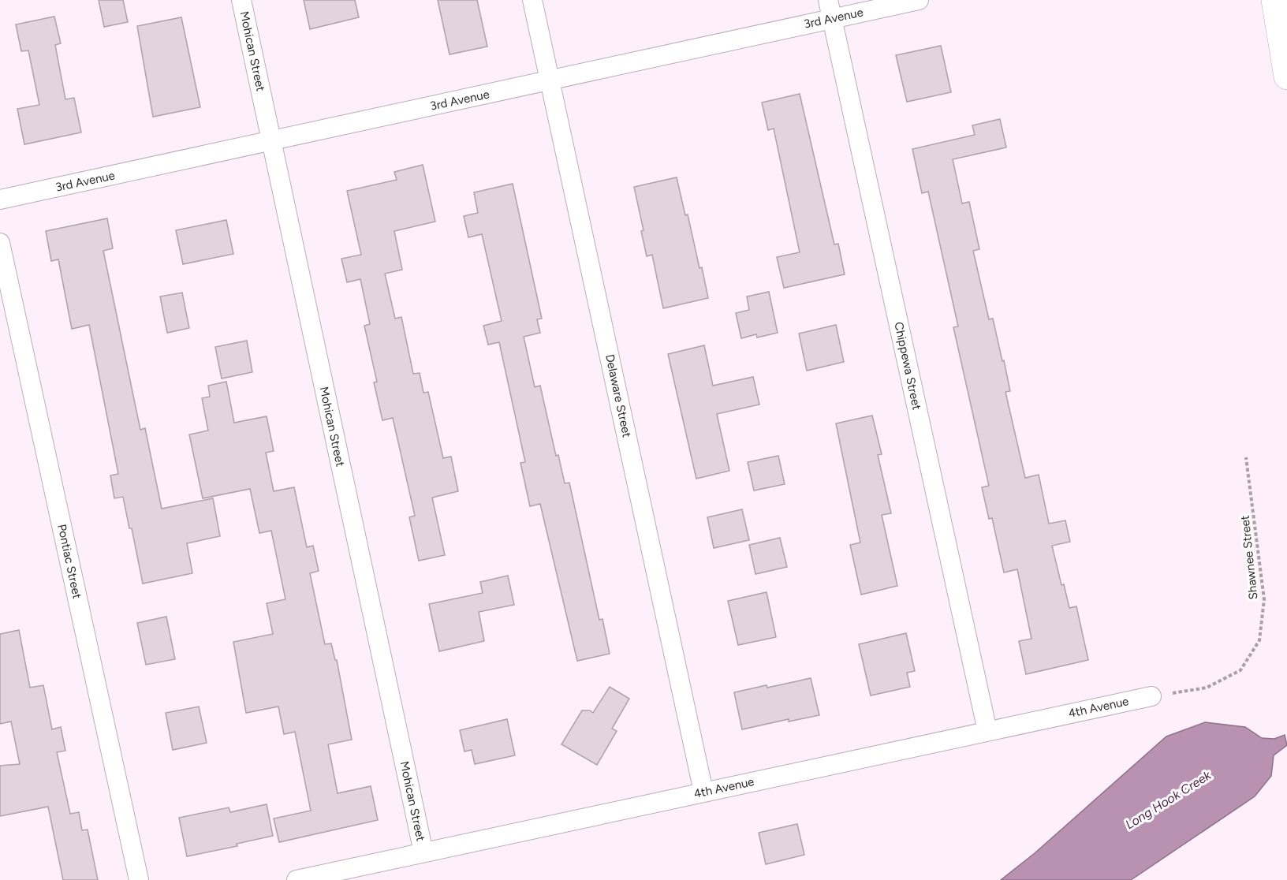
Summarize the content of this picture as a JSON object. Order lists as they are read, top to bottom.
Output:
{
  "streets": {
    "street": [
      "3rd Avenue",
      "Mohican Street",
      "Chippewa Street",
      "Delaware Street",
      "Pontiac Street",
      "4th Avenue"
    ],
    "path": ["Shawnee Street"]
  },
  "crossings": [
    ["3rd Avenue", "Mohican Street"],
    ["3rd Avenue", "Chippewa Street"],
    ["3rd Avenue", "Delaware Street"],
    ["Mohican Street", "4th Avenue"],
    ["Chippewa Street", "4th Avenue"],
    ["Delaware Street", "4th Avenue"],
    ["Shawnee Street", "4th Avenue"]
  ],
  "water": ["Long Hook Creek"]
}
